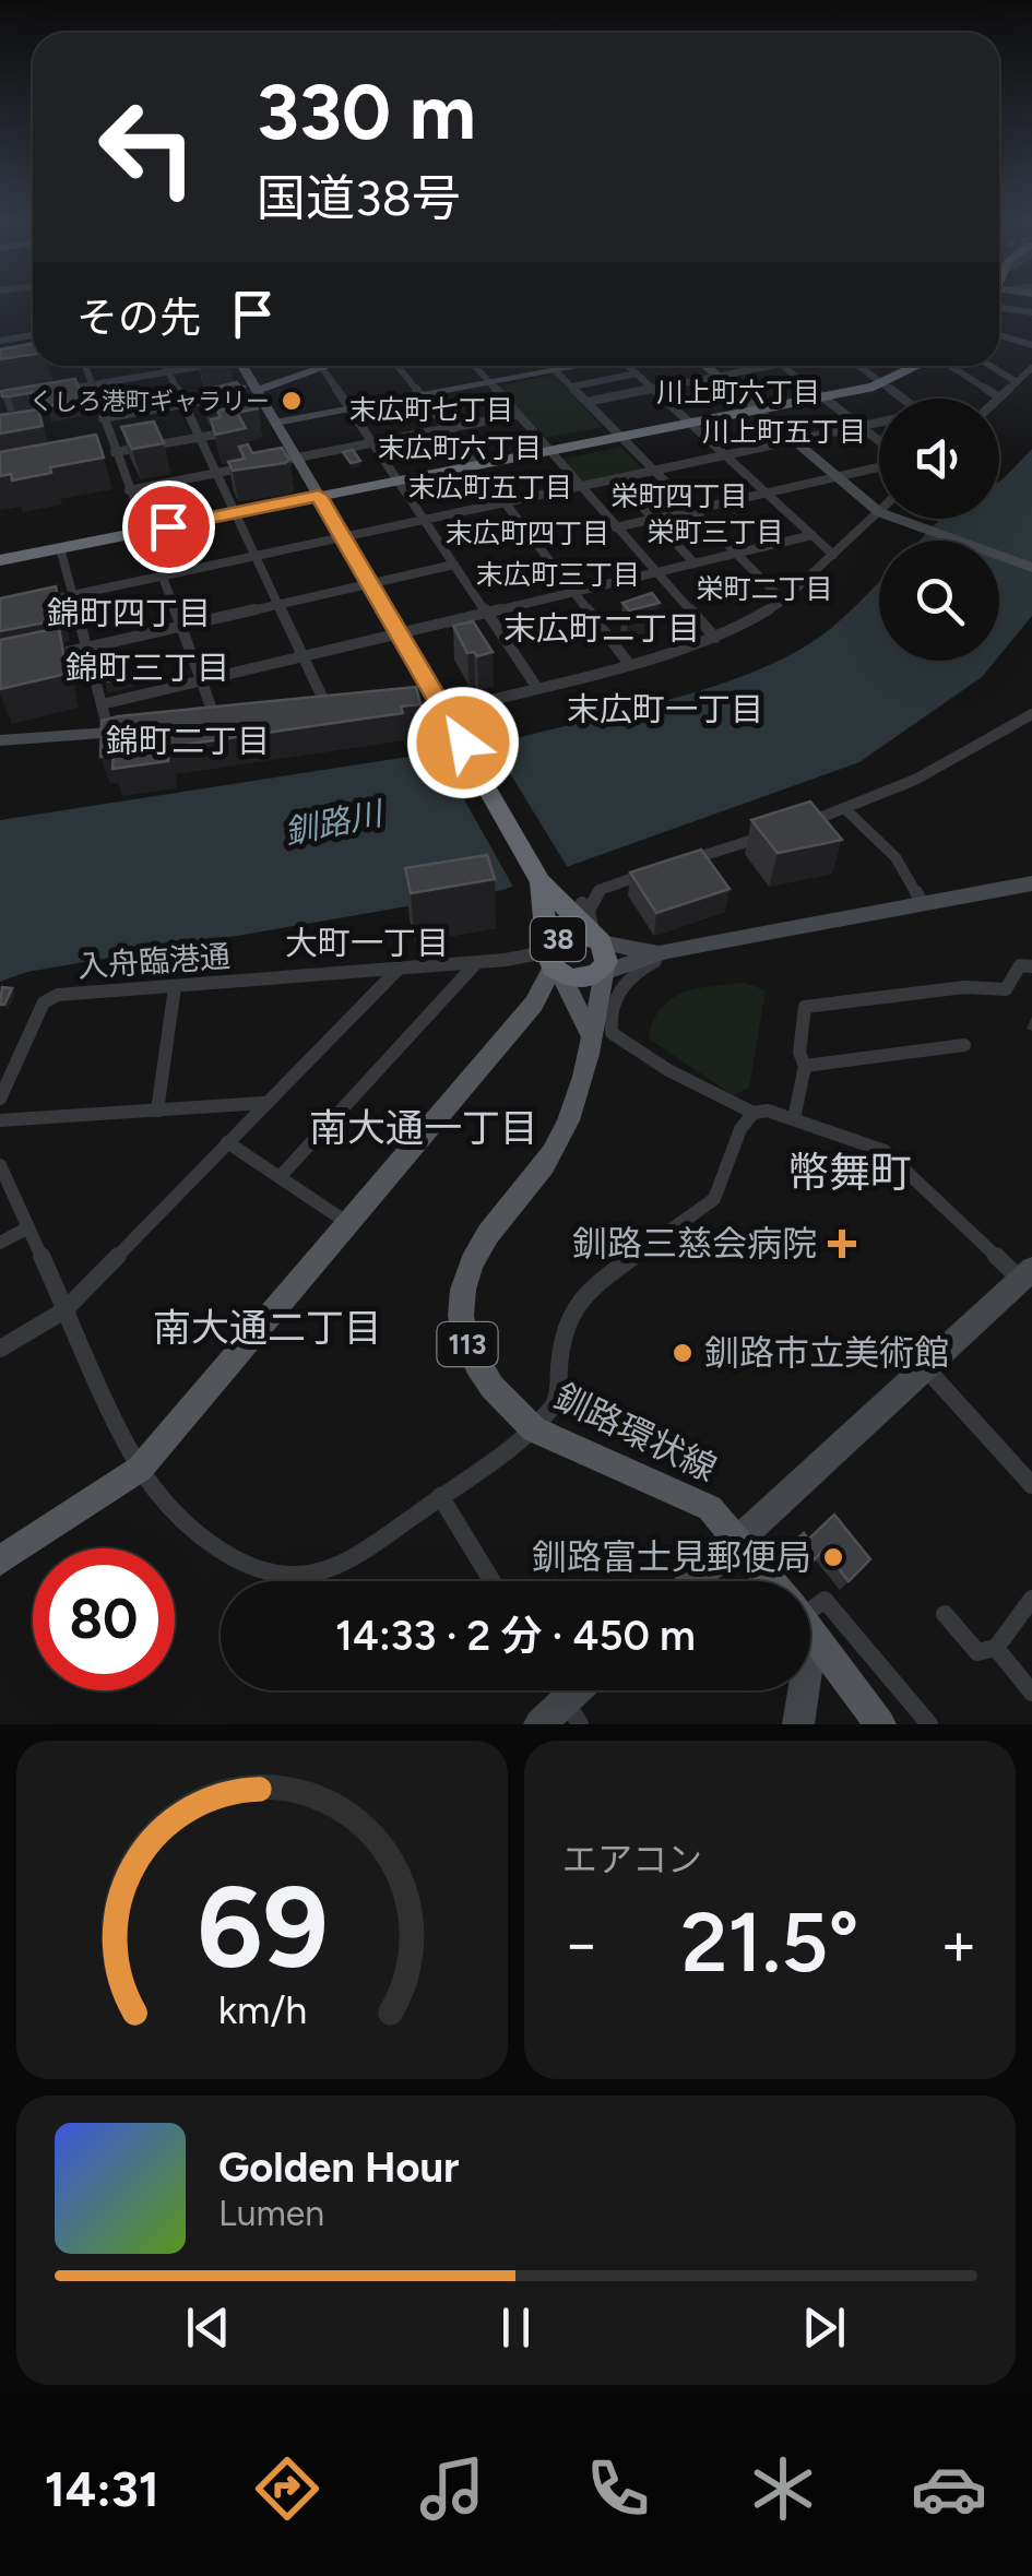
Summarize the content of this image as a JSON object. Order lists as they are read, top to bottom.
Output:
{
  "streets": {
    "highway": ["38"],
    "main road": ["113", "釧路環状線"],
    "street": ["入舟臨港通"]
  },
  "crossings": [
    ["38", "入舟臨港通"],
    ["38", "釧路環状線"],
    ["入舟臨港通", "釧路環状線"]
  ],
  "districts": [
    "川上町六丁目",
    "末広町七丁目",
    "川上町五丁目",
    "末広町六丁目",
    "末広町五丁目",
    "栄町四丁目",
    "栄町三丁目",
    "末広町四丁目",
    "末広町三丁目",
    "栄町二丁目",
    "錦町四丁目",
    "末広町二丁目",
    "錦町三丁目",
    "末広町一丁目",
    "錦町二丁目",
    "大町一丁目",
    "南大通一丁目",
    "幣舞町",
    "南大通二丁目"
  ],
  "water": ["釧路川"],
  "places": {
    "other": ["くしろ港町ギャラリー", "釧路市立美術館", "釧路富士見郵便局"],
    "health": ["釧路三慈会病院"]
  },
  "page": {
    "turn": ["330 m", "国道38号"],
    "then": "その先",
    "limit": "80",
    "trip": "14:33 · 2 分 · 450 m",
    "tile": "エアコン",
    "heat": ["−", "21.5°", "+"],
    "song": ["Golden Hour", "Lumen"],
    "tabs": "14:31",
    "gauge": ["69", "km/h"]
  }
}
